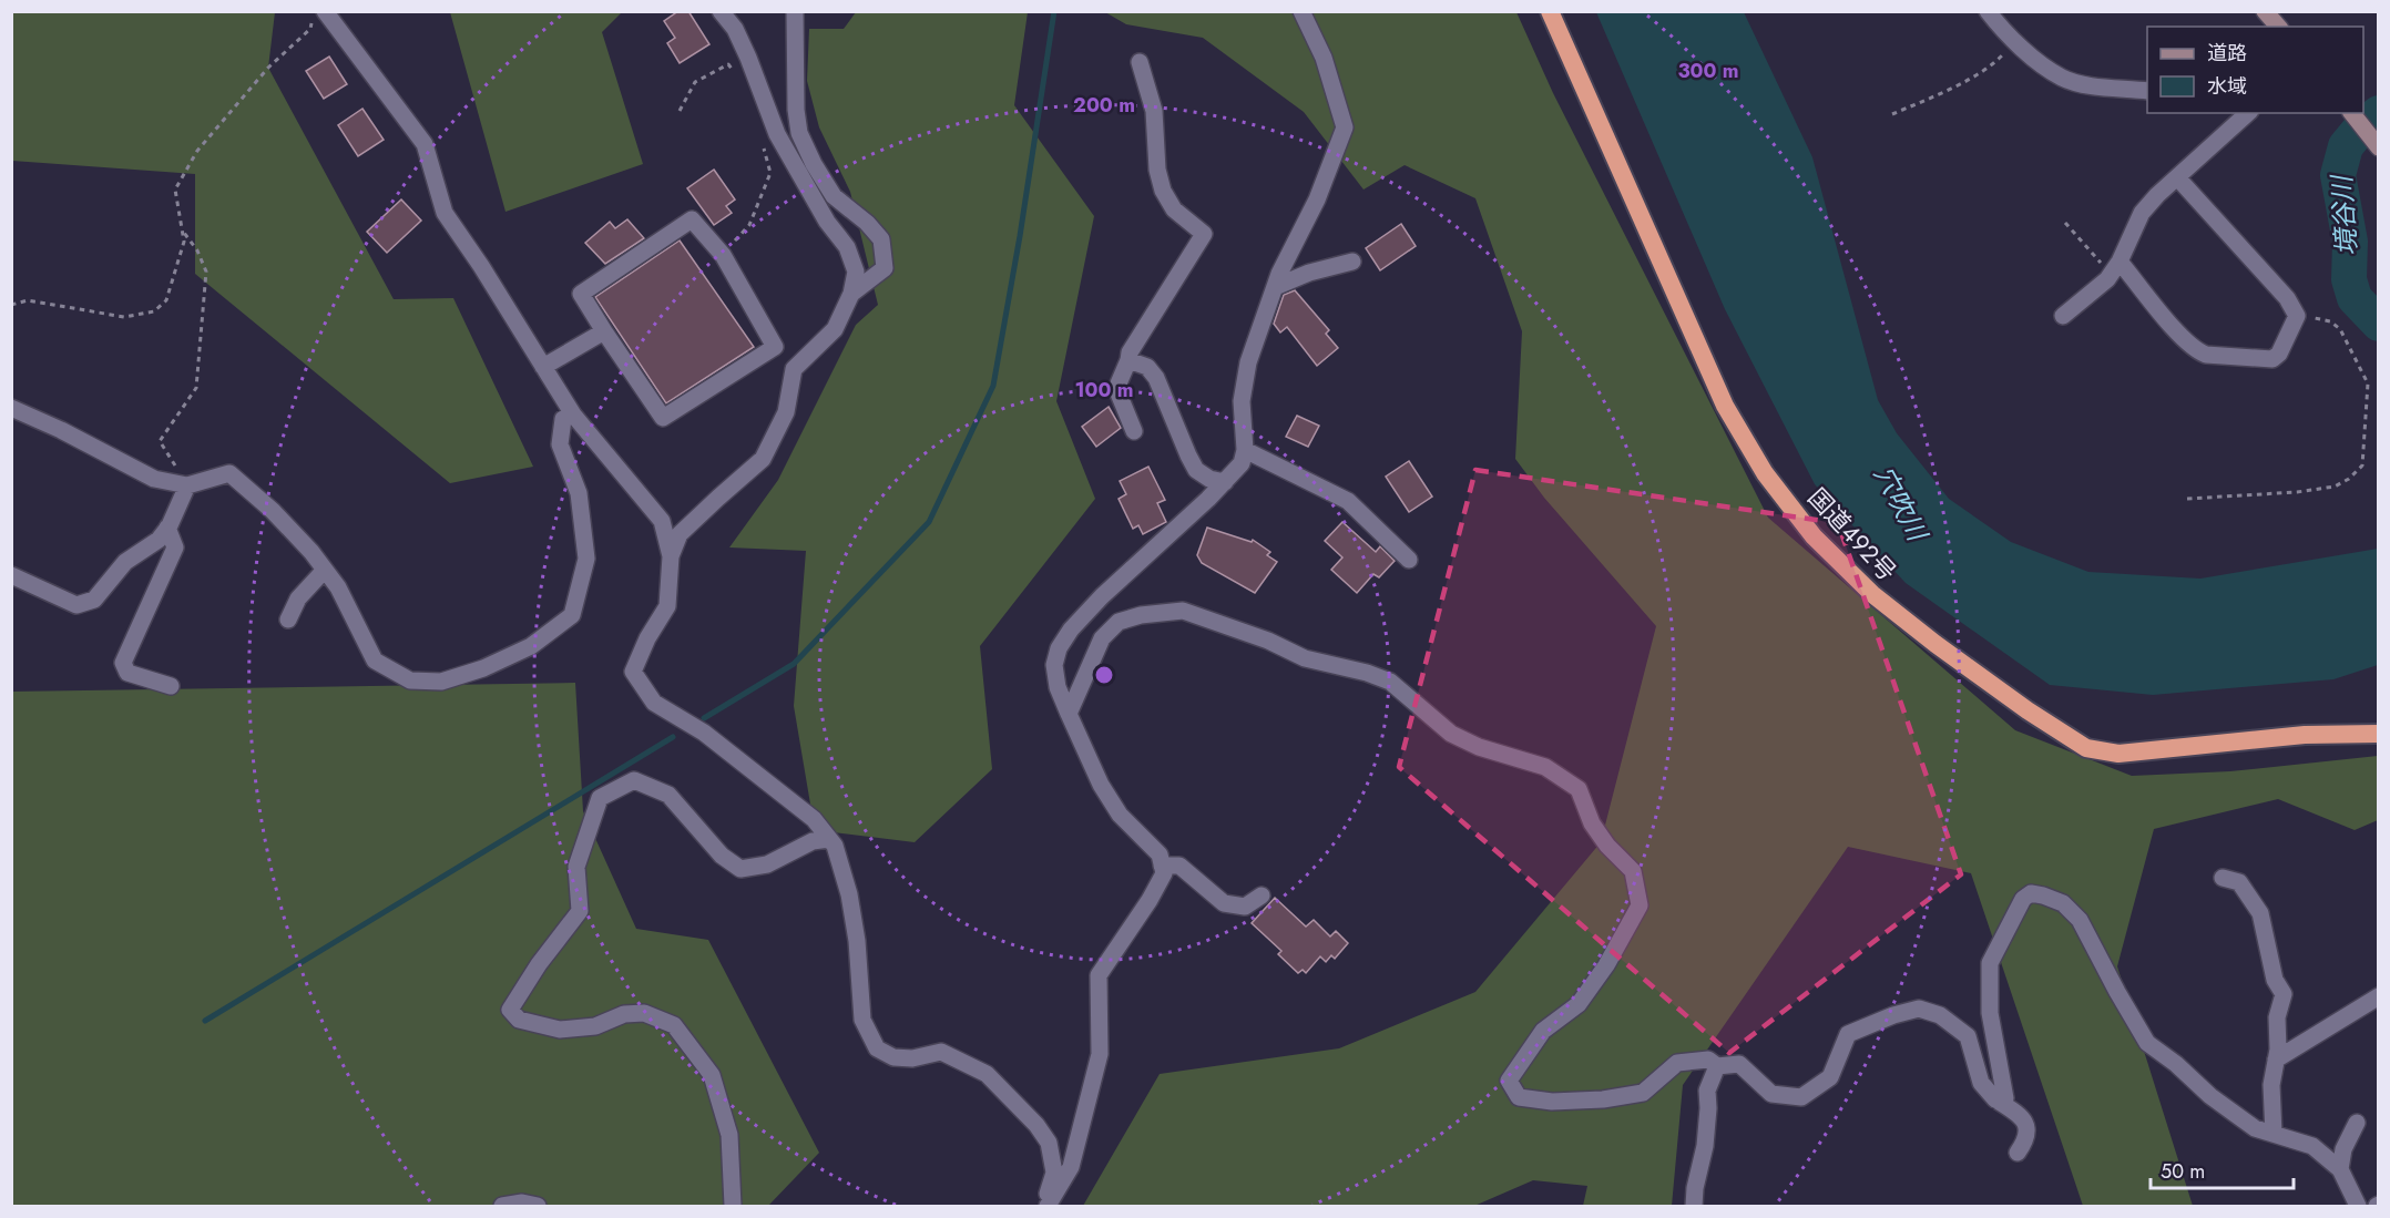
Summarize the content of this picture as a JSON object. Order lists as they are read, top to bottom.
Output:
{
  "streets": {
    "highway": ["国道492号"]
  },
  "water": ["境谷川", "穴吹川"],
  "legend": ["道路", "水域"],
  "scale_bar": "50 m",
  "rings": ["300 m", "200 m", "100 m"]
}
